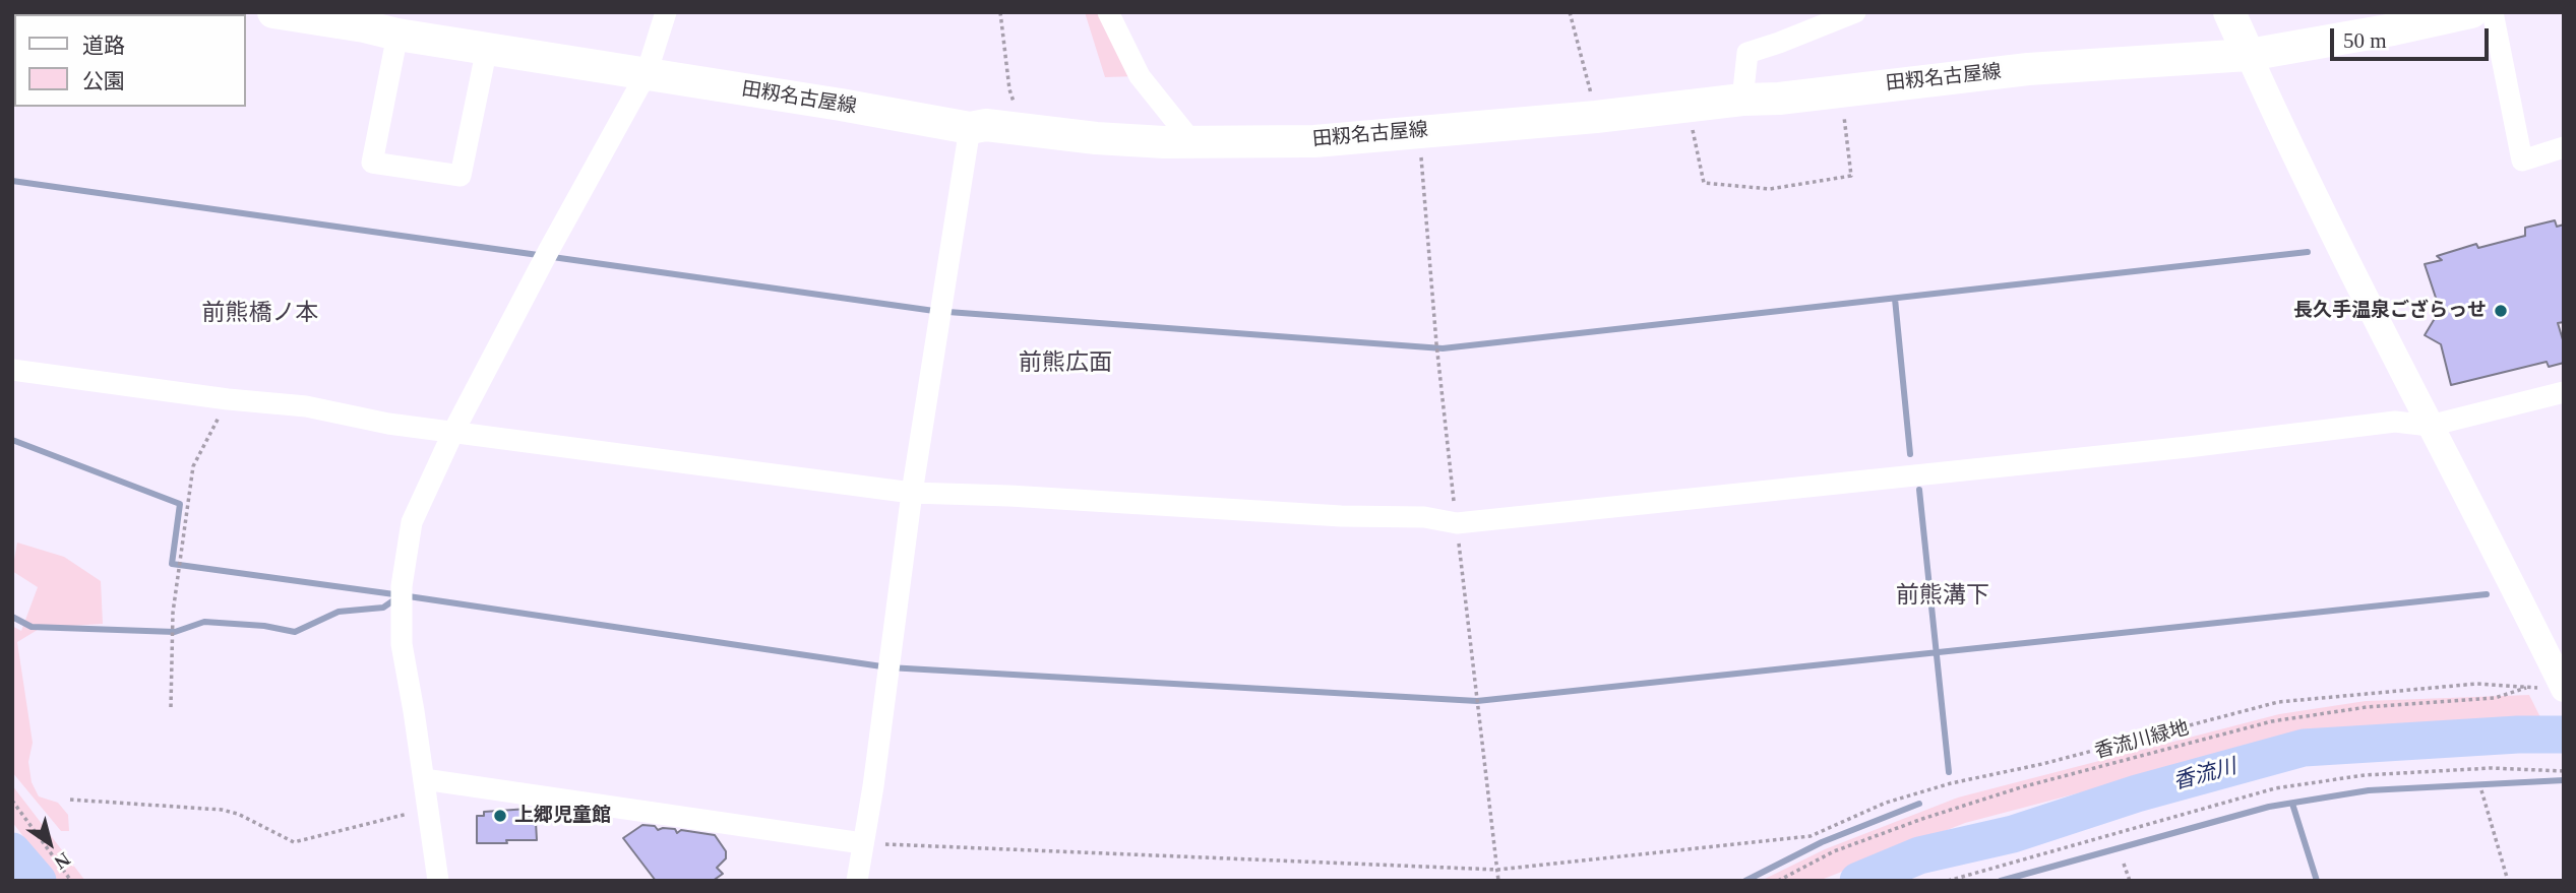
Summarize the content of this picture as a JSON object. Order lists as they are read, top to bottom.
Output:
{
  "streets": {
    "main road": ["田籾名古屋線"],
    "path": ["香流川緑地"]
  },
  "districts": ["前熊橋ノ本", "前熊広面", "前熊溝下"],
  "water": ["香流川"],
  "places": ["長久手温泉ござらっせ", "上郷児童館"],
  "legend": ["道路", "公園"],
  "scale_bar": "50 m",
  "north": "bottom right"
}
